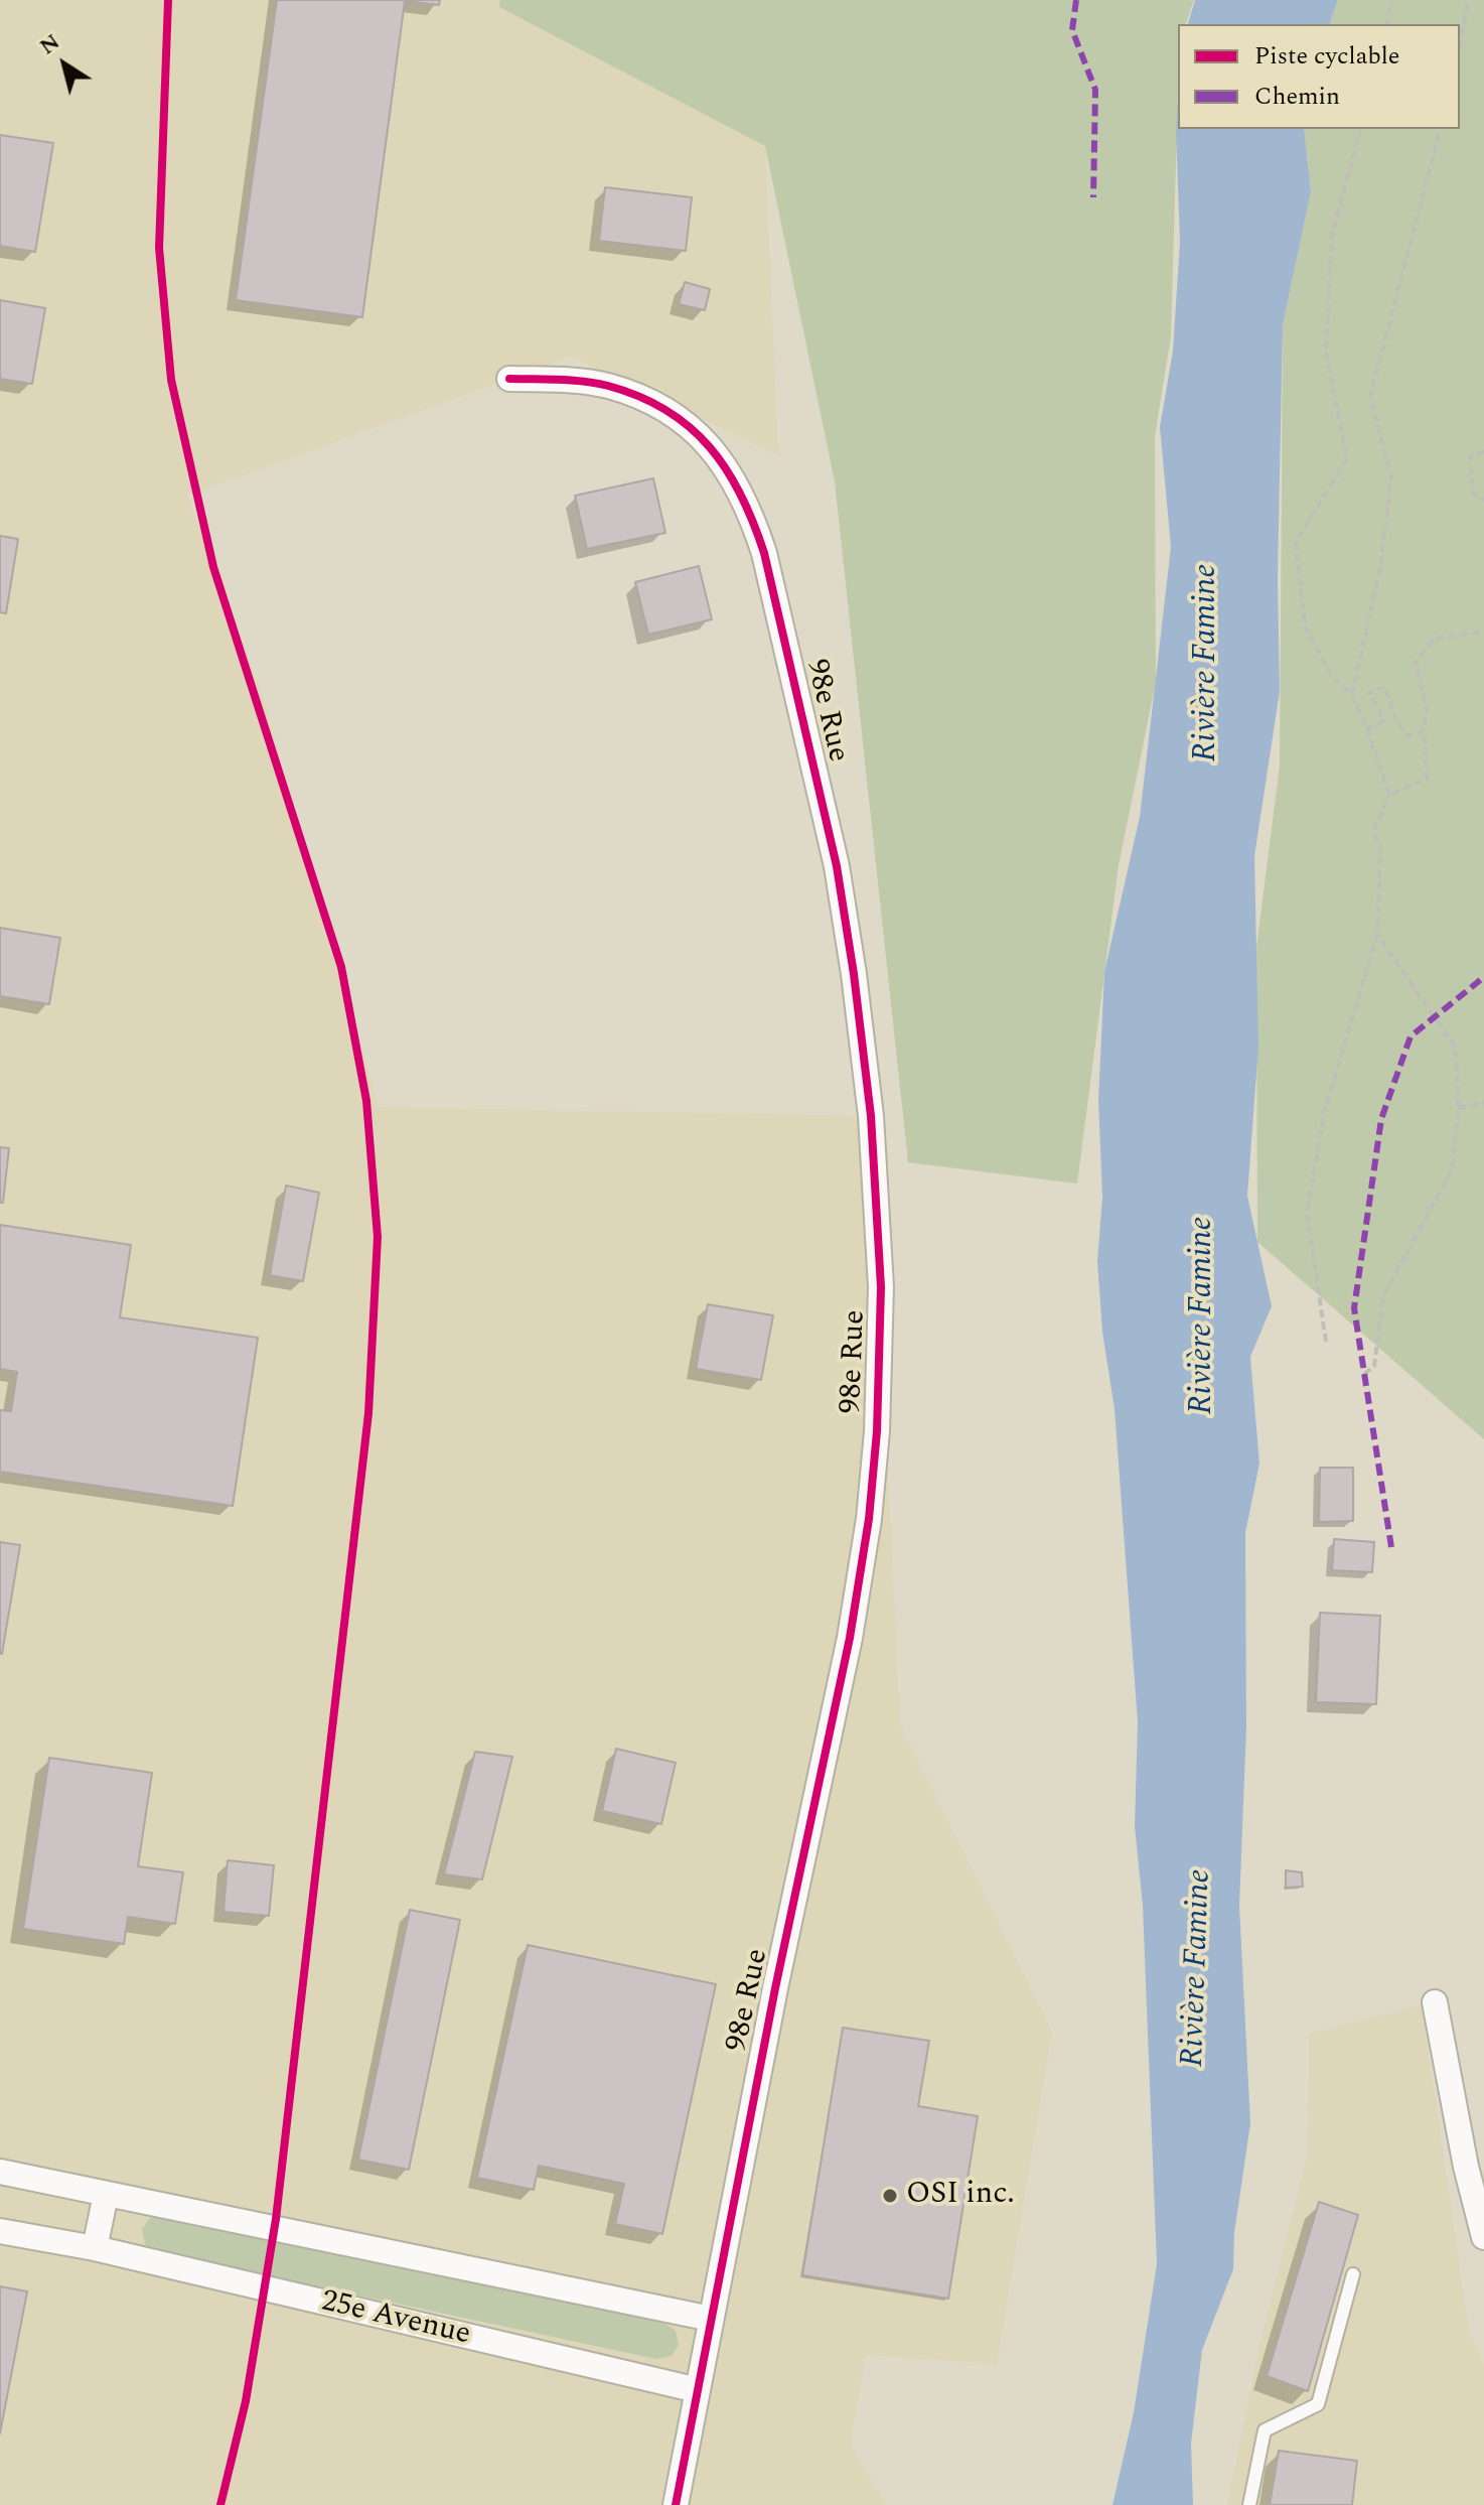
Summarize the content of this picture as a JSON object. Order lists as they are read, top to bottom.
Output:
{
  "streets": {
    "street": ["98e Rue", "25e Avenue"]
  },
  "crossings": [
    ["98e Rue", "25e Avenue"]
  ],
  "water": ["Rivière Famine"],
  "places": ["OSI inc."],
  "legend": ["Piste cyclable", "Chemin"],
  "north": "top left"
}
